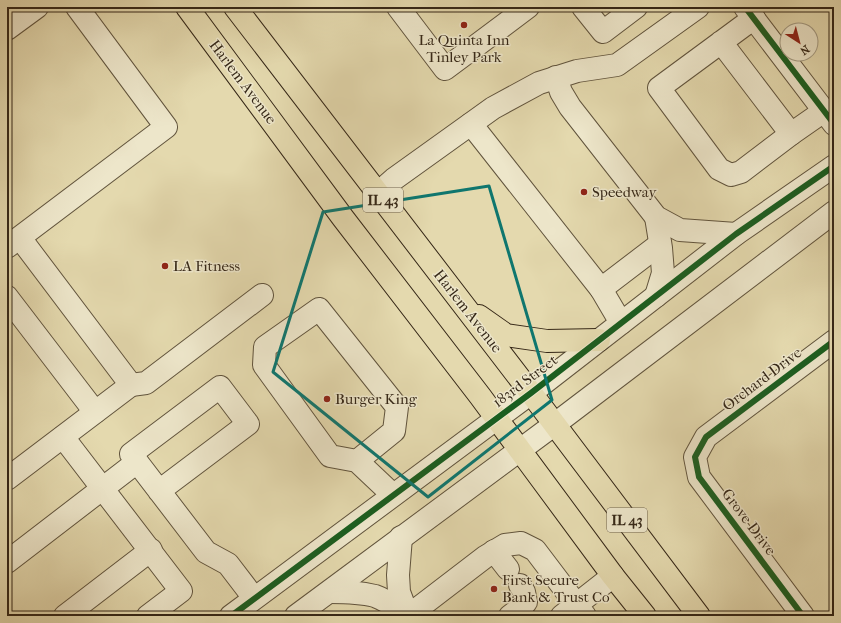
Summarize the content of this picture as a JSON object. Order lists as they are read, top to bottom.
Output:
{
  "streets": {
    "main road": ["Harlem Avenue", "IL 43"],
    "street": ["Orchard Drive", "183rd Street", "Grove Drive"]
  },
  "crossings": [
    ["Harlem Avenue", "183rd Street"],
    ["Orchard Drive", "Grove Drive"]
  ],
  "places": [
    "La Quinta Inn Tinley Park",
    "Speedway",
    "LA Fitness",
    "Burger King",
    "First Secure Bank & Trust Co"
  ],
  "north": "bottom right"
}
